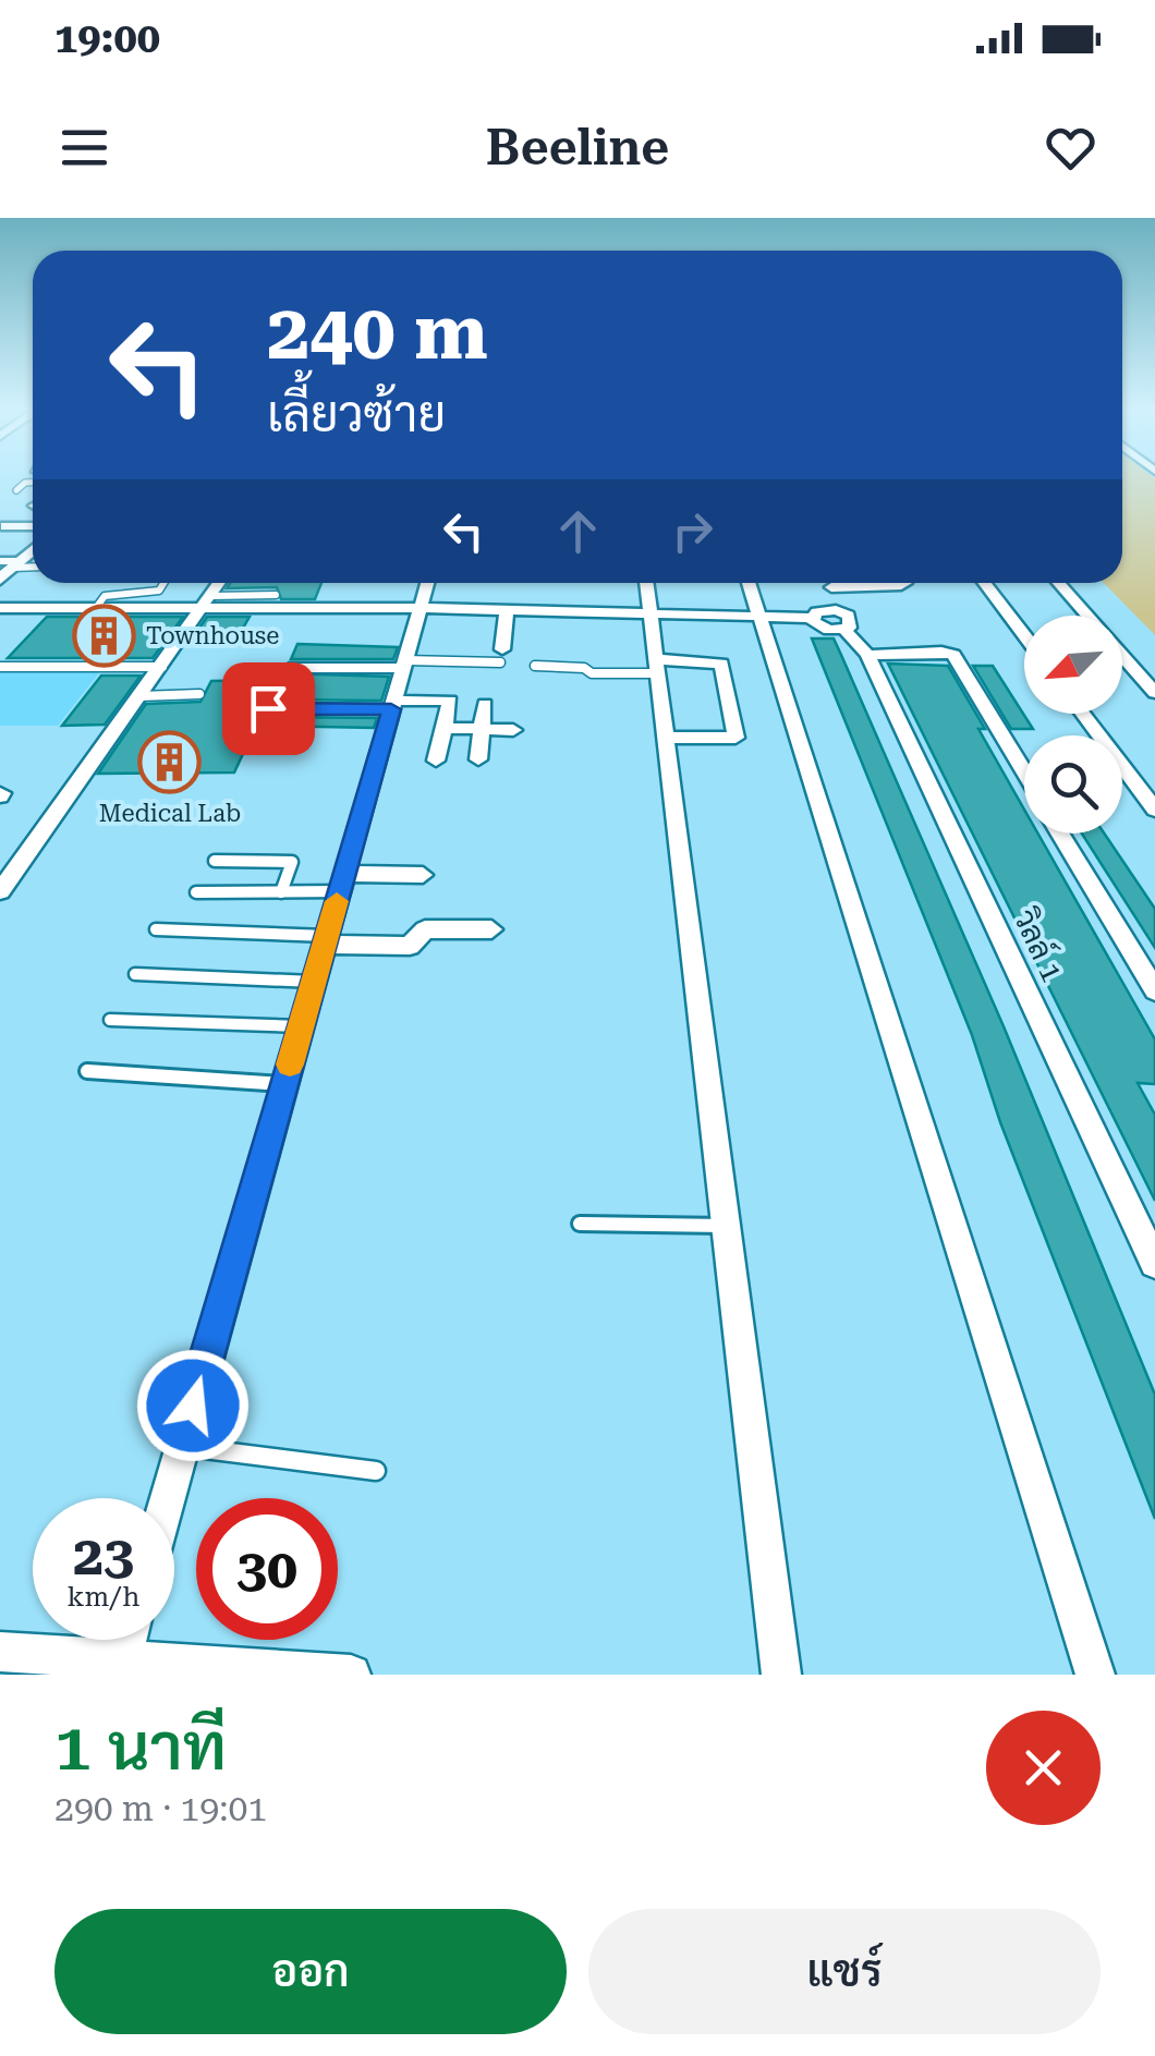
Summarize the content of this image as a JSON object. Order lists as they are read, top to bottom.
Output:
{
  "streets": {
    "street": ["วิลล์ 1"]
  },
  "places": {
    "building": ["Townhouse", "Medical Lab"]
  },
  "north": "bottom left",
  "page": {
    "status": "19:00",
    "header": "Beeline",
    "turn": ["240 m", "เลี้ยวซ้าย"],
    "speed": "23 km/h",
    "limit": "30",
    "heading": ["1 นาที", "290 m · 19:01"],
    "buttons": ["ออก", "แชร์"]
  }
}
